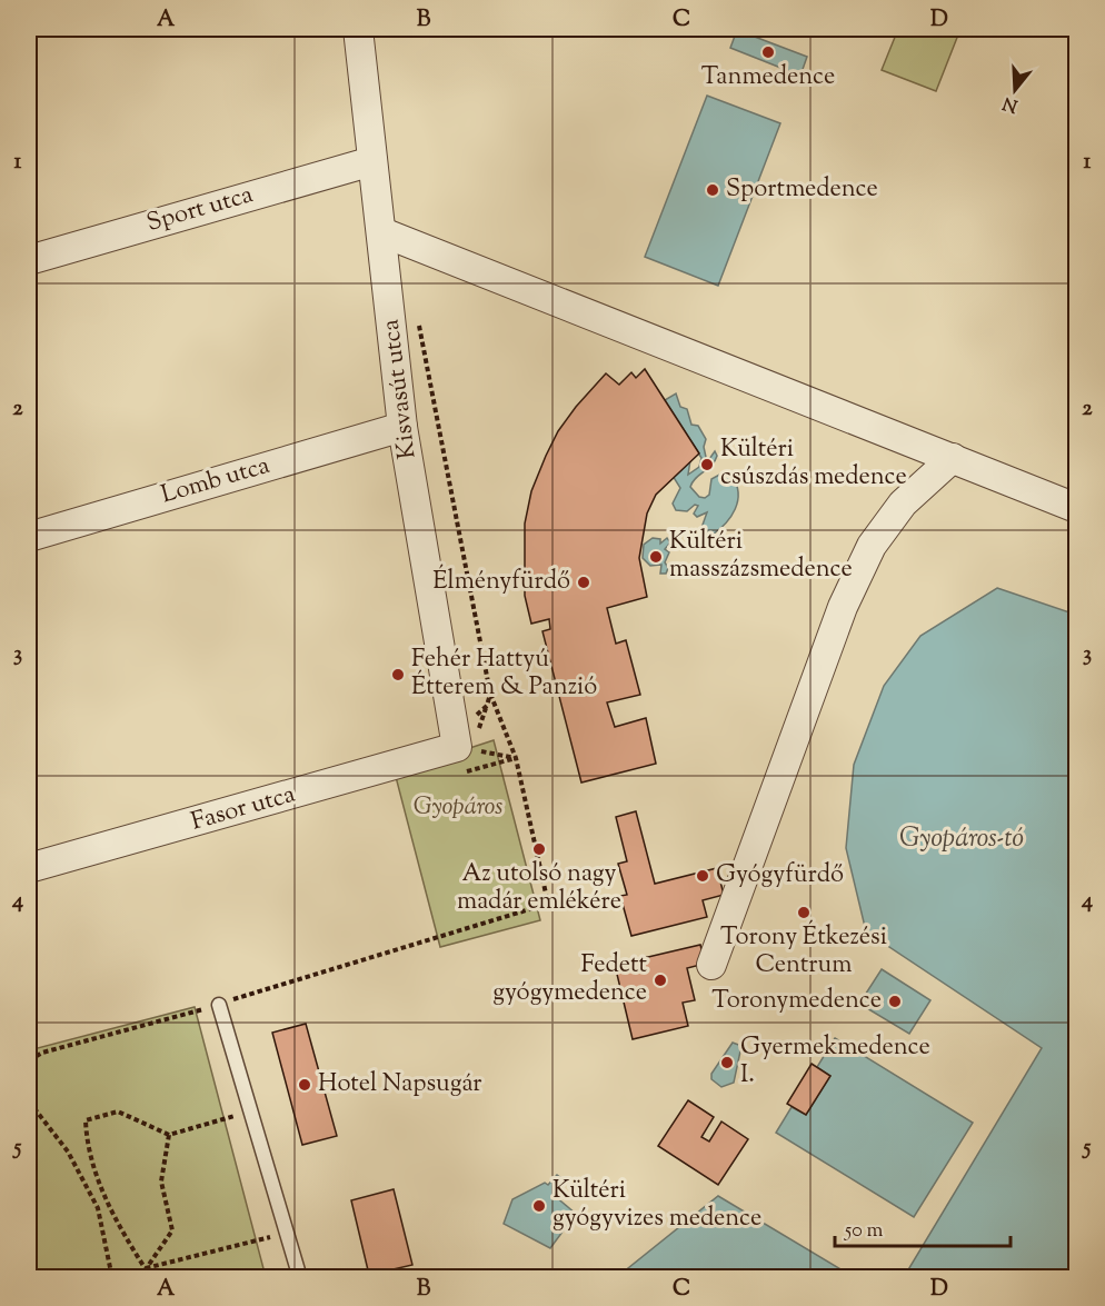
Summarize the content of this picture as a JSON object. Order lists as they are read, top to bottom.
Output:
{
  "streets": {
    "street": [
      "Sport utca",
      "Kisvasút utca",
      "Lomb utca",
      "Fasor utca"
    ]
  },
  "crossings": [
    ["Sport utca", "Kisvasút utca"],
    ["Kisvasút utca", "Lomb utca"],
    ["Kisvasút utca", "Fasor utca"]
  ],
  "water": ["Gyopáros-tó"],
  "parks": ["Gyopáros"],
  "places": [
    "Tanmedence",
    "Sportmedence",
    "Kültéri csúszdás medence",
    "Kültéri masszázsmedence",
    "Élményfürdő",
    "Fehér Hattyú Étterem & Panzió",
    "Az utolsó nagy madár emlékére",
    "Gyógyfürdő",
    "Torony Étkezési Centrum",
    "Fedett gyógymedence",
    "Toronymedence",
    "Gyermekmedence I.",
    "Hotel Napsugár",
    "Kültéri gyógyvizes medence"
  ],
  "scale_bar": "50 m",
  "north": "bottom",
  "grid": {
    "columns": [
      "A",
      "B",
      "C",
      "D"
    ],
    "rows": [
      "1",
      "2",
      "3",
      "4",
      "5"
    ]
  }
}
